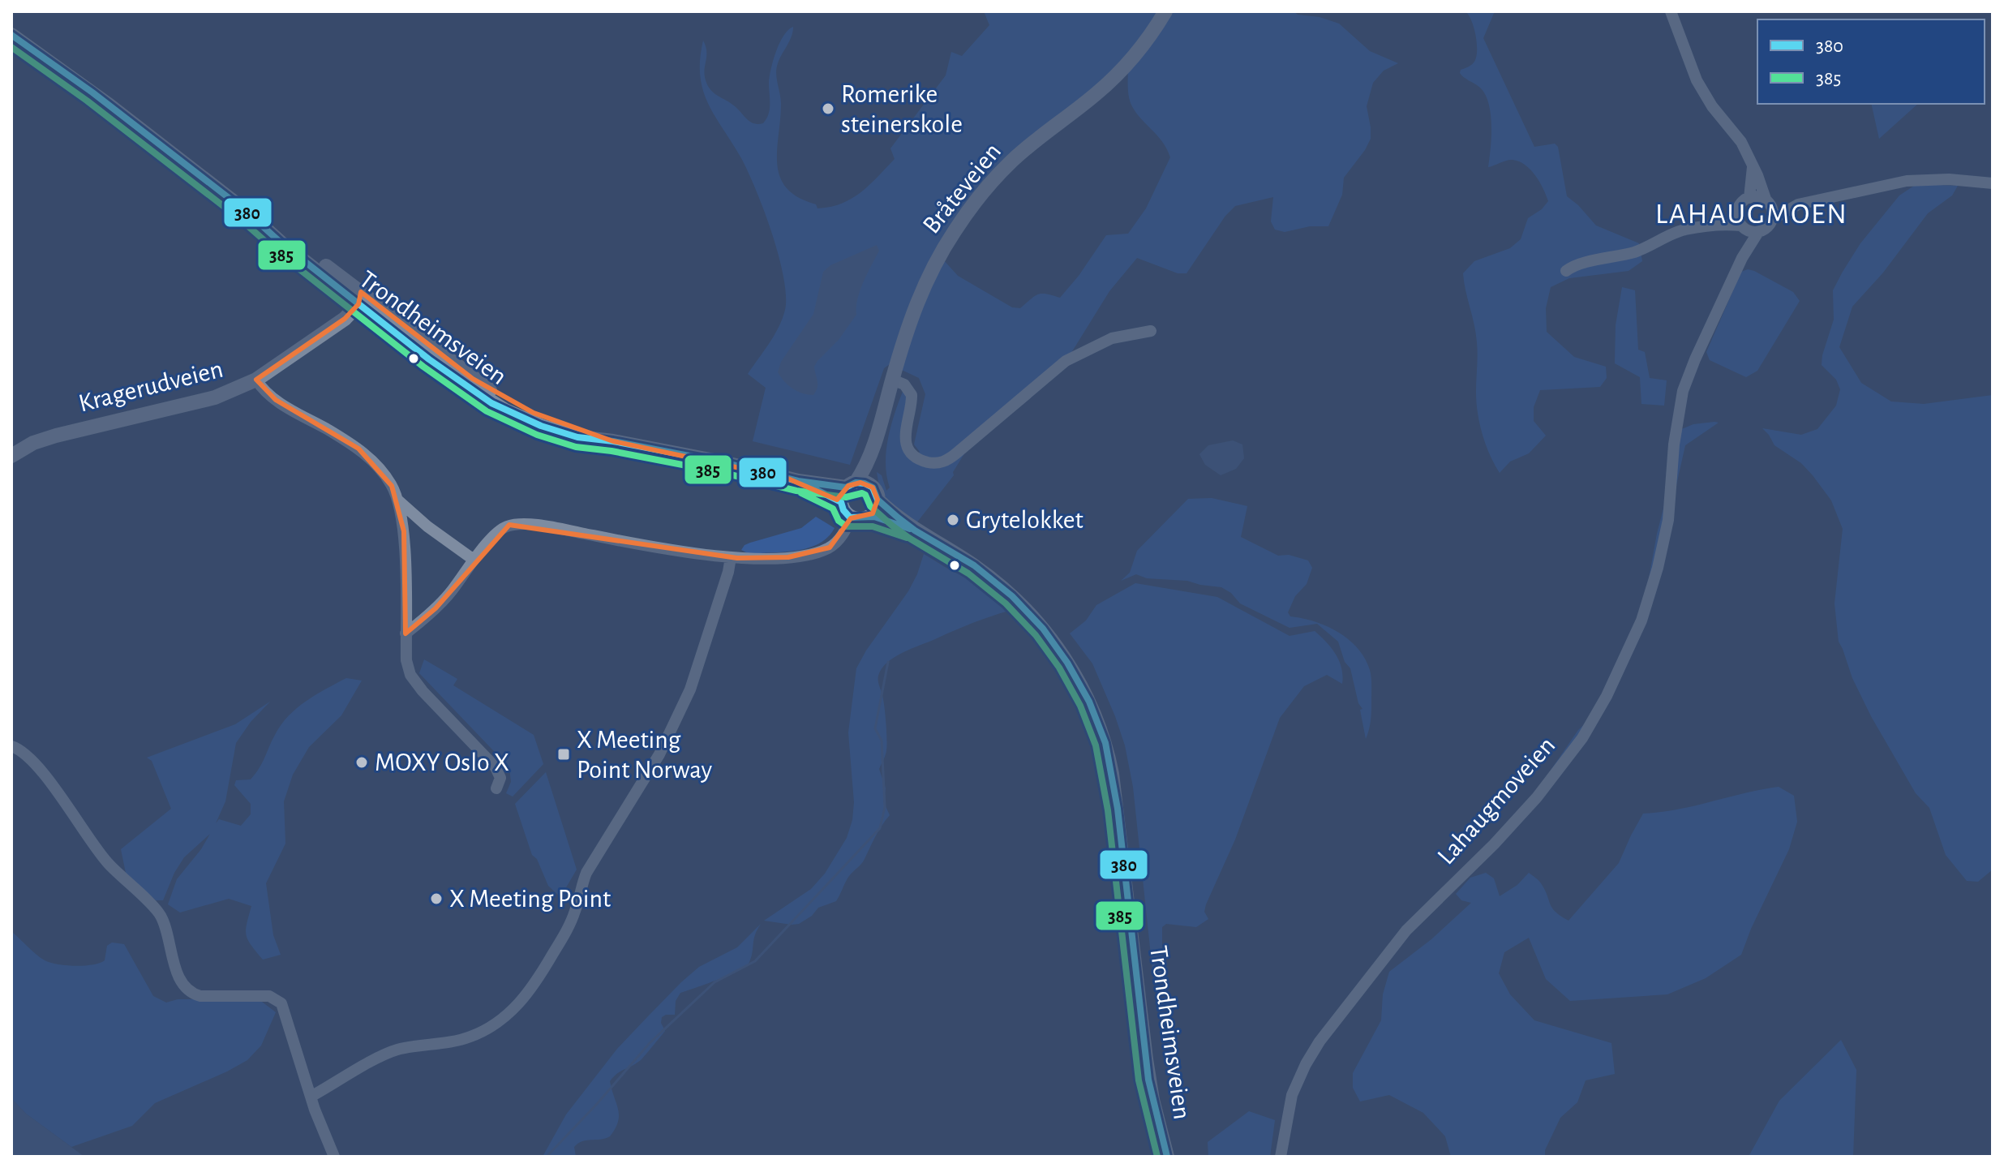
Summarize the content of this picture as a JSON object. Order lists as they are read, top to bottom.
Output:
{
  "streets": {
    "main road": ["Bråteveien", "Trondheimsveien", "Kragerudveien"],
    "street": ["Lahaugmoveien"]
  },
  "crossings": [
    ["Bråteveien", "Trondheimsveien"],
    ["Trondheimsveien", "Kragerudveien"]
  ],
  "districts": ["LAHAUGMOEN"],
  "places": {
    "other": [
      "Romerike steinerskole",
      "Grytelokket",
      "MOXY Oslo X",
      "X Meeting Point"
    ],
    "transit": ["X Meeting Point Norway"]
  },
  "lines": ["transit line 380", "transit line 385"],
  "legend": ["380", "385"]
}
